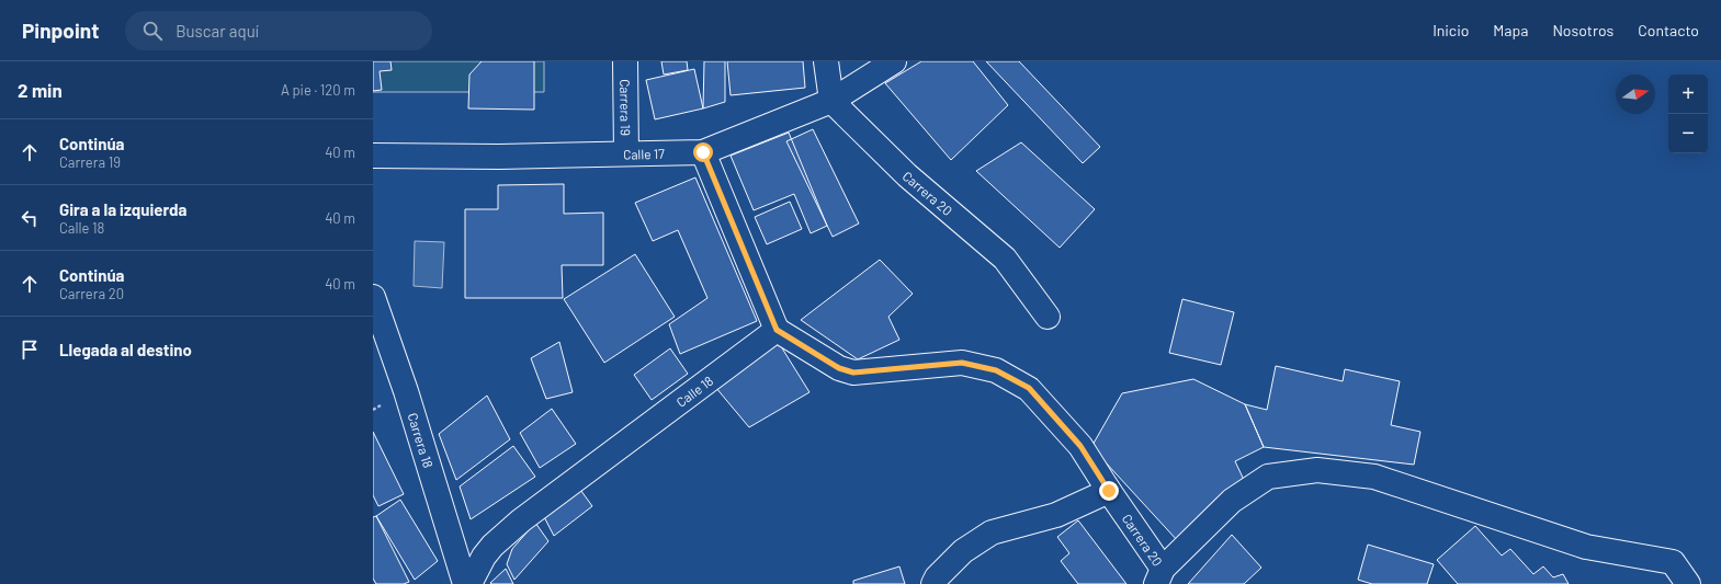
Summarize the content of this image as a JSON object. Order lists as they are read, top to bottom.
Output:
{
  "streets": {
    "street": [
      "Carrera 19",
      "Calle 17",
      "Carrera 20",
      "Calle 18",
      "Carrera 18"
    ]
  },
  "crossings": [
    ["Carrera 19", "Calle 17"],
    ["Calle 17", "Carrera 20"],
    ["Carrera 20", "Calle 18"]
  ],
  "north": "right",
  "page": {
    "header": "Pinpoint",
    "search": "Buscar aquí",
    "nav": [
      "Inicio",
      "Mapa",
      "Nosotros",
      "Contacto"
    ],
    "heading": ["2 min", "A pie · 120 m"],
    "map_buttons": ["+", "−"],
    "list": [
      ["Continúa", "Carrera 19", "40 m"],
      ["Gira a la izquierda", "Calle 18", "40 m"],
      ["Continúa", "Carrera 20", "40 m"],
      "Llegada al destino"
    ]
  }
}
